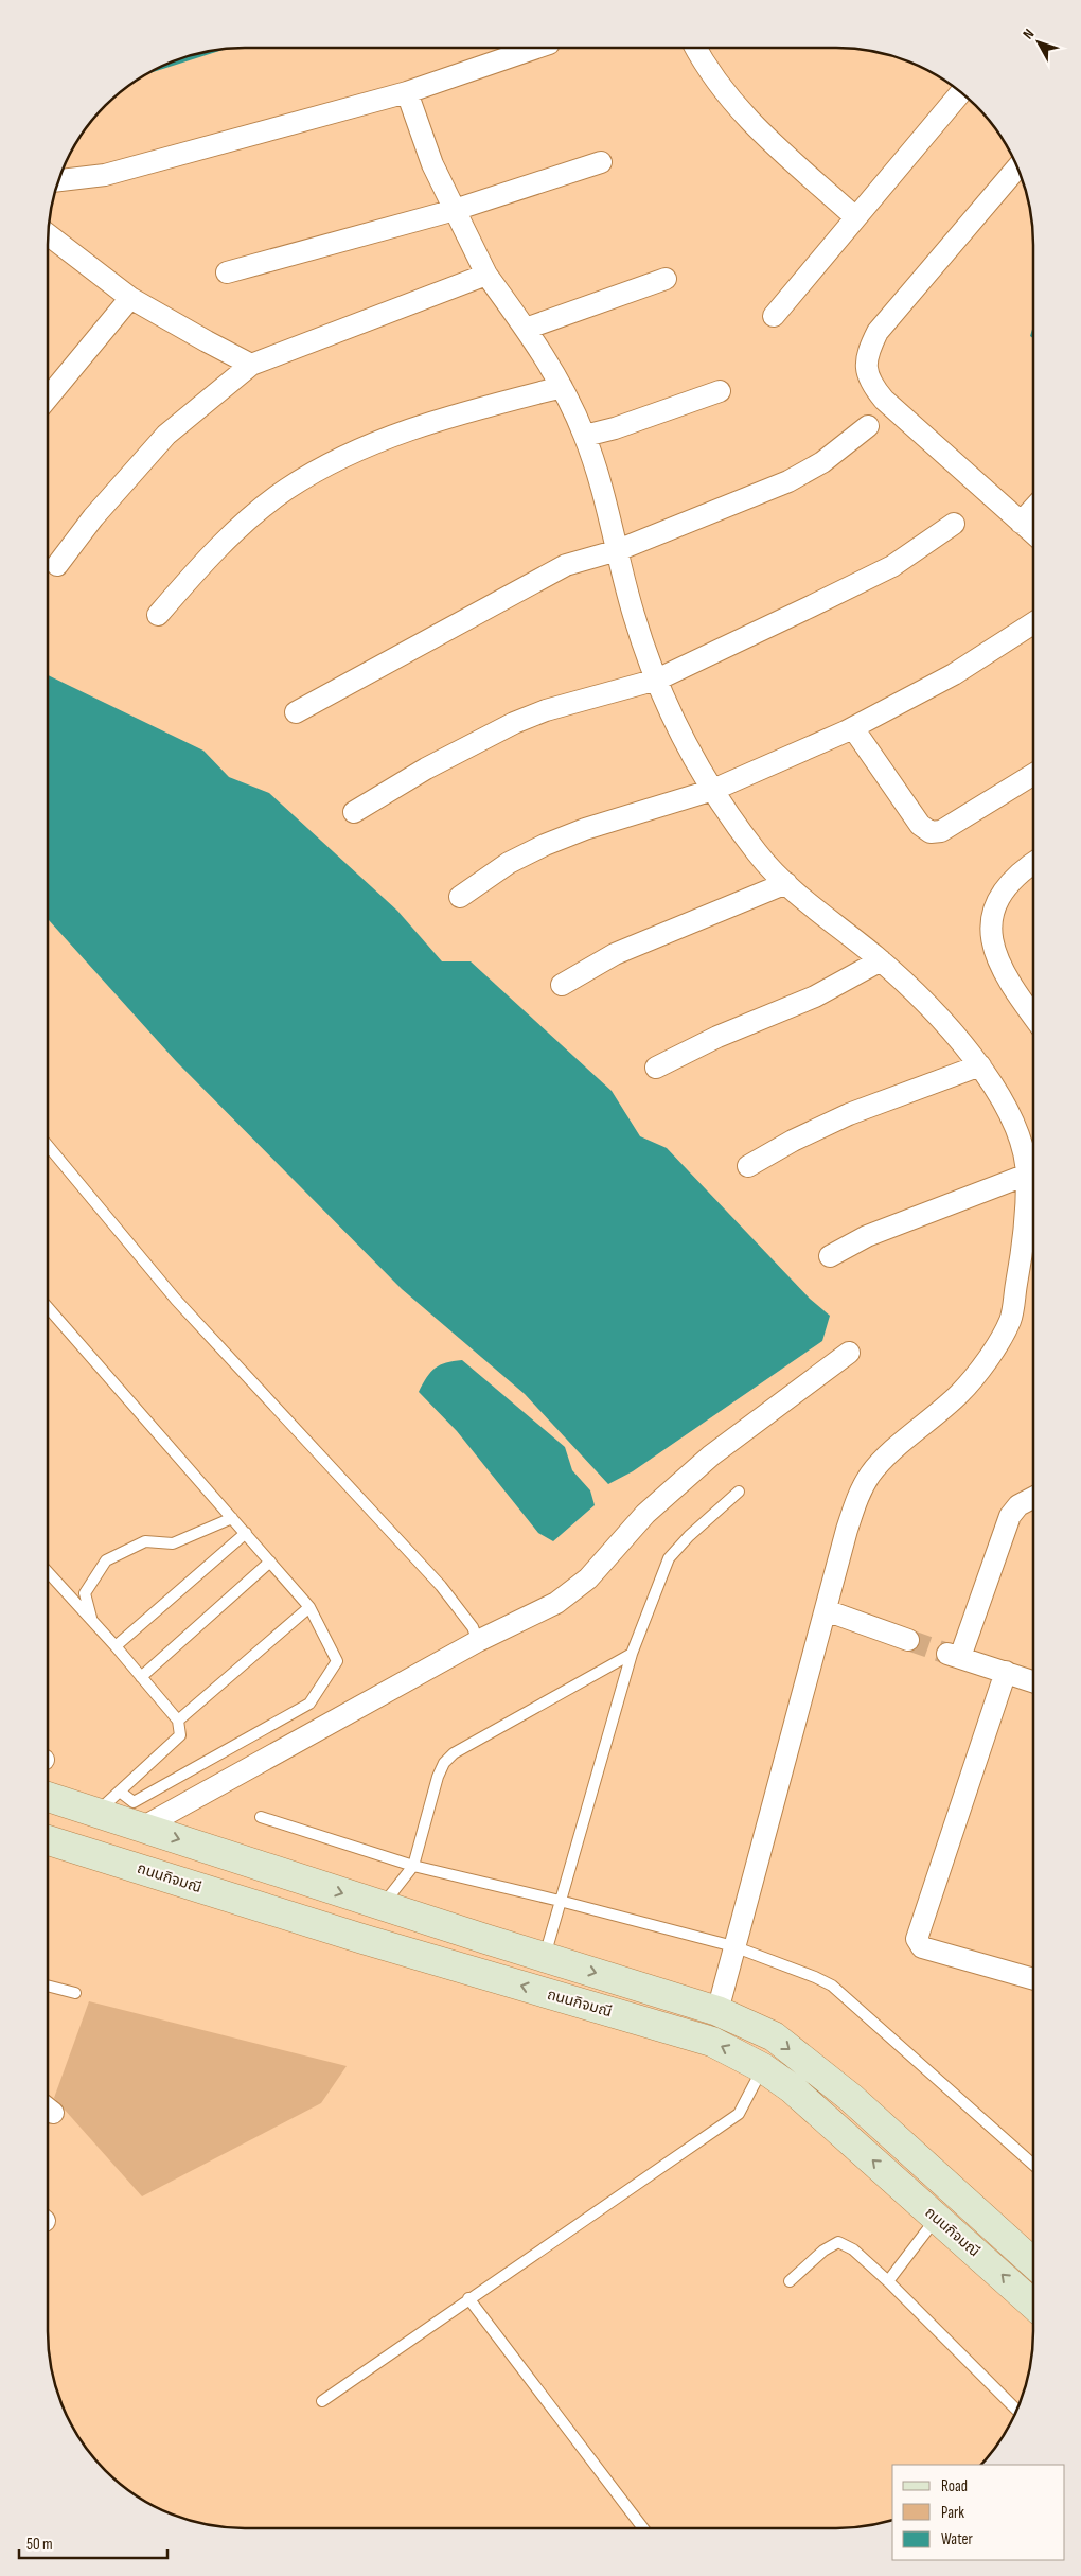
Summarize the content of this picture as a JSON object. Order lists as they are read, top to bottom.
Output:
{
  "streets": {
    "main road": ["ถนนกิจมณี"]
  },
  "legend": ["Road", "Park", "Water"],
  "scale_bar": "50 m",
  "north": "top left"
}
